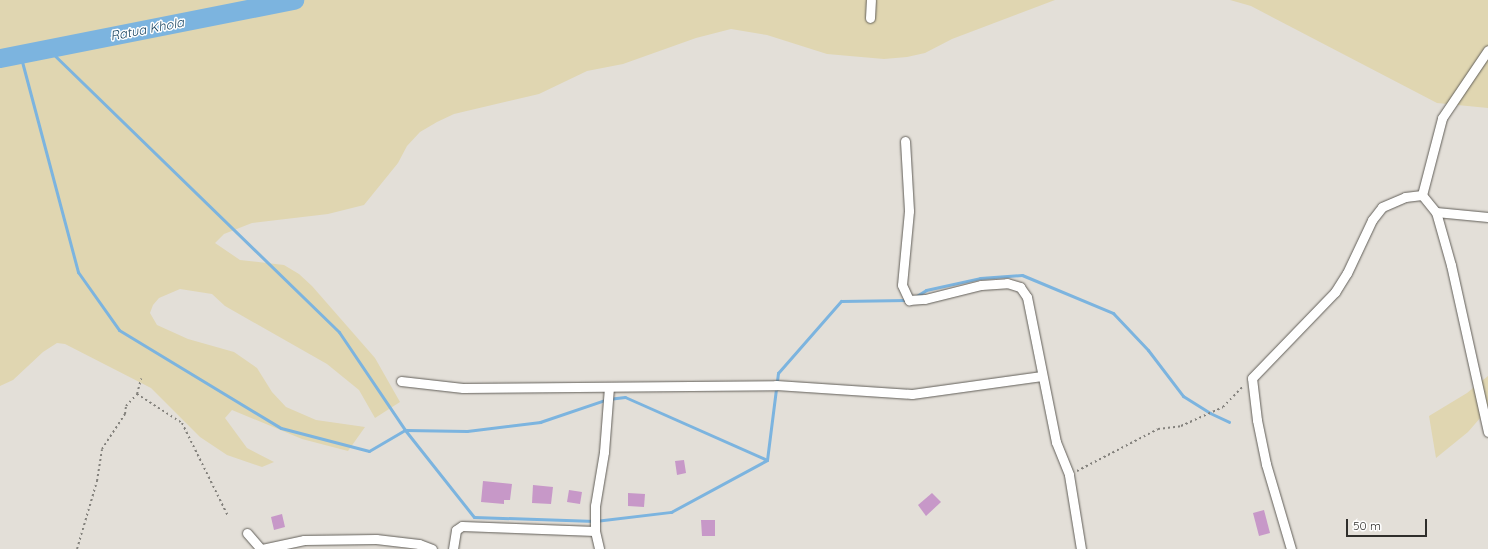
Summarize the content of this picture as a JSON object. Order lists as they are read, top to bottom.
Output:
{
  "water": ["Ratua Khola"],
  "scale_bar": "50 m"
}
